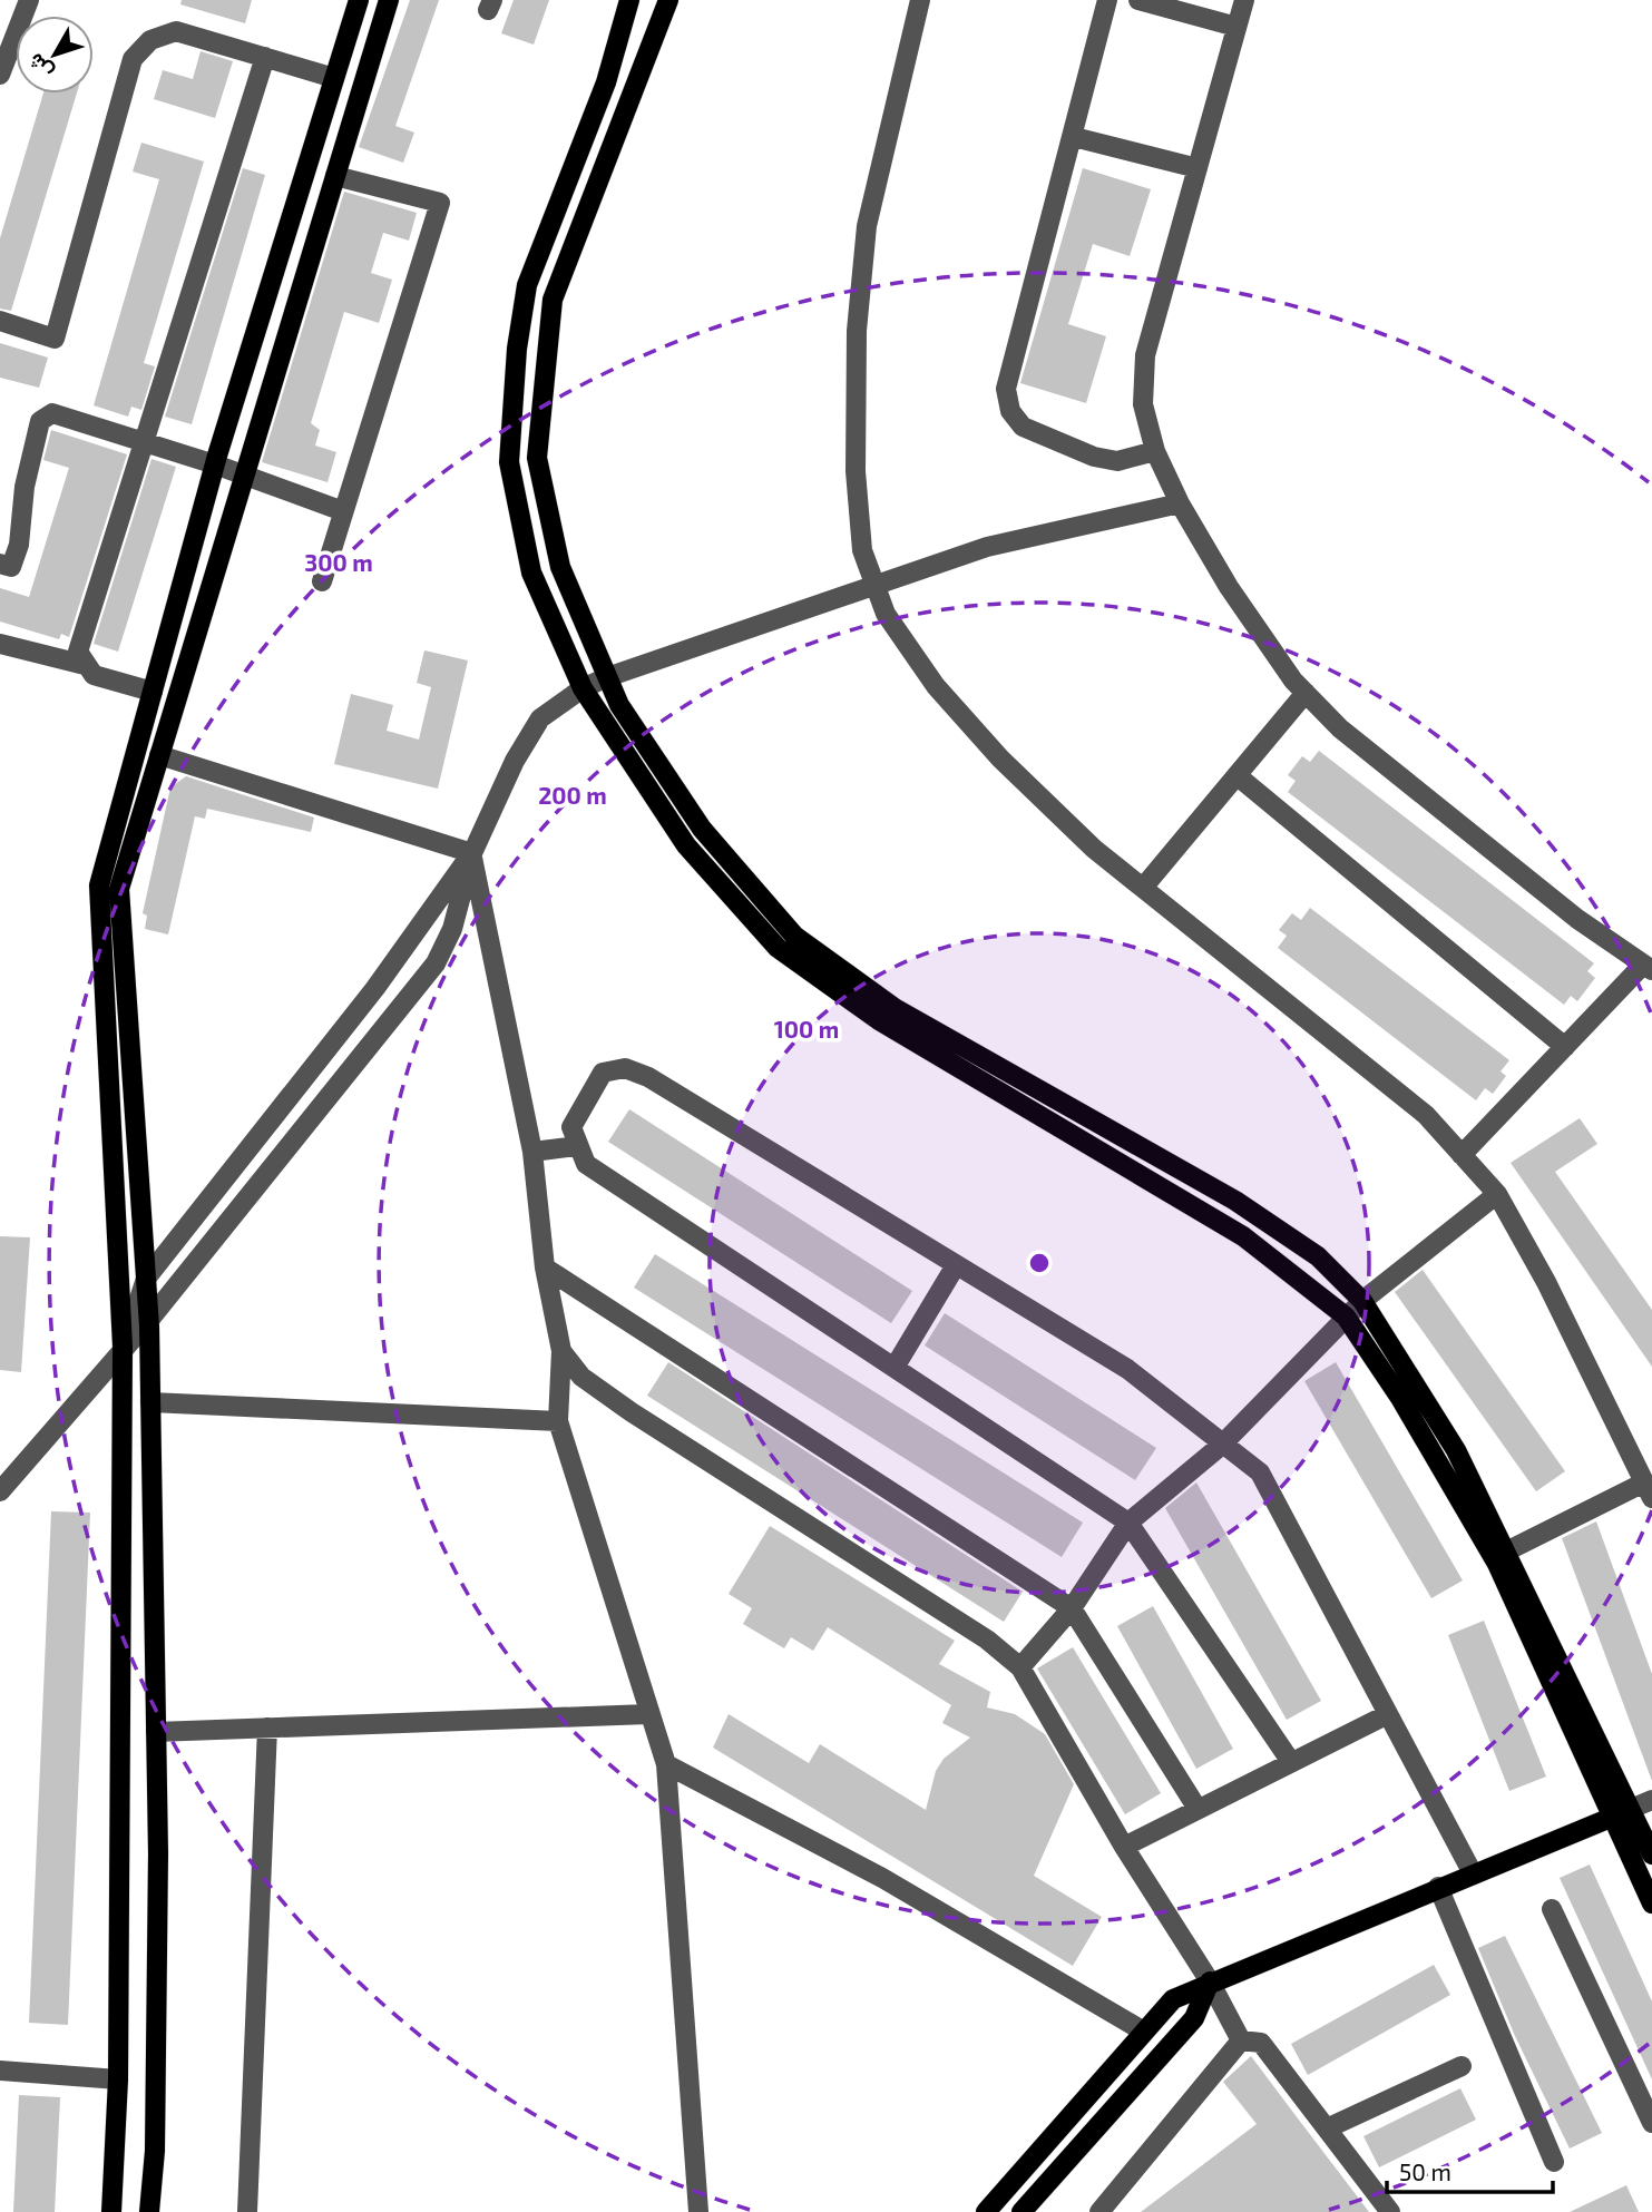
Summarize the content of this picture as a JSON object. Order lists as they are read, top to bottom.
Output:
{
  "scale_bar": "50 m",
  "north": "bottom left",
  "rings": ["300 m", "200 m", "100 m"]
}
